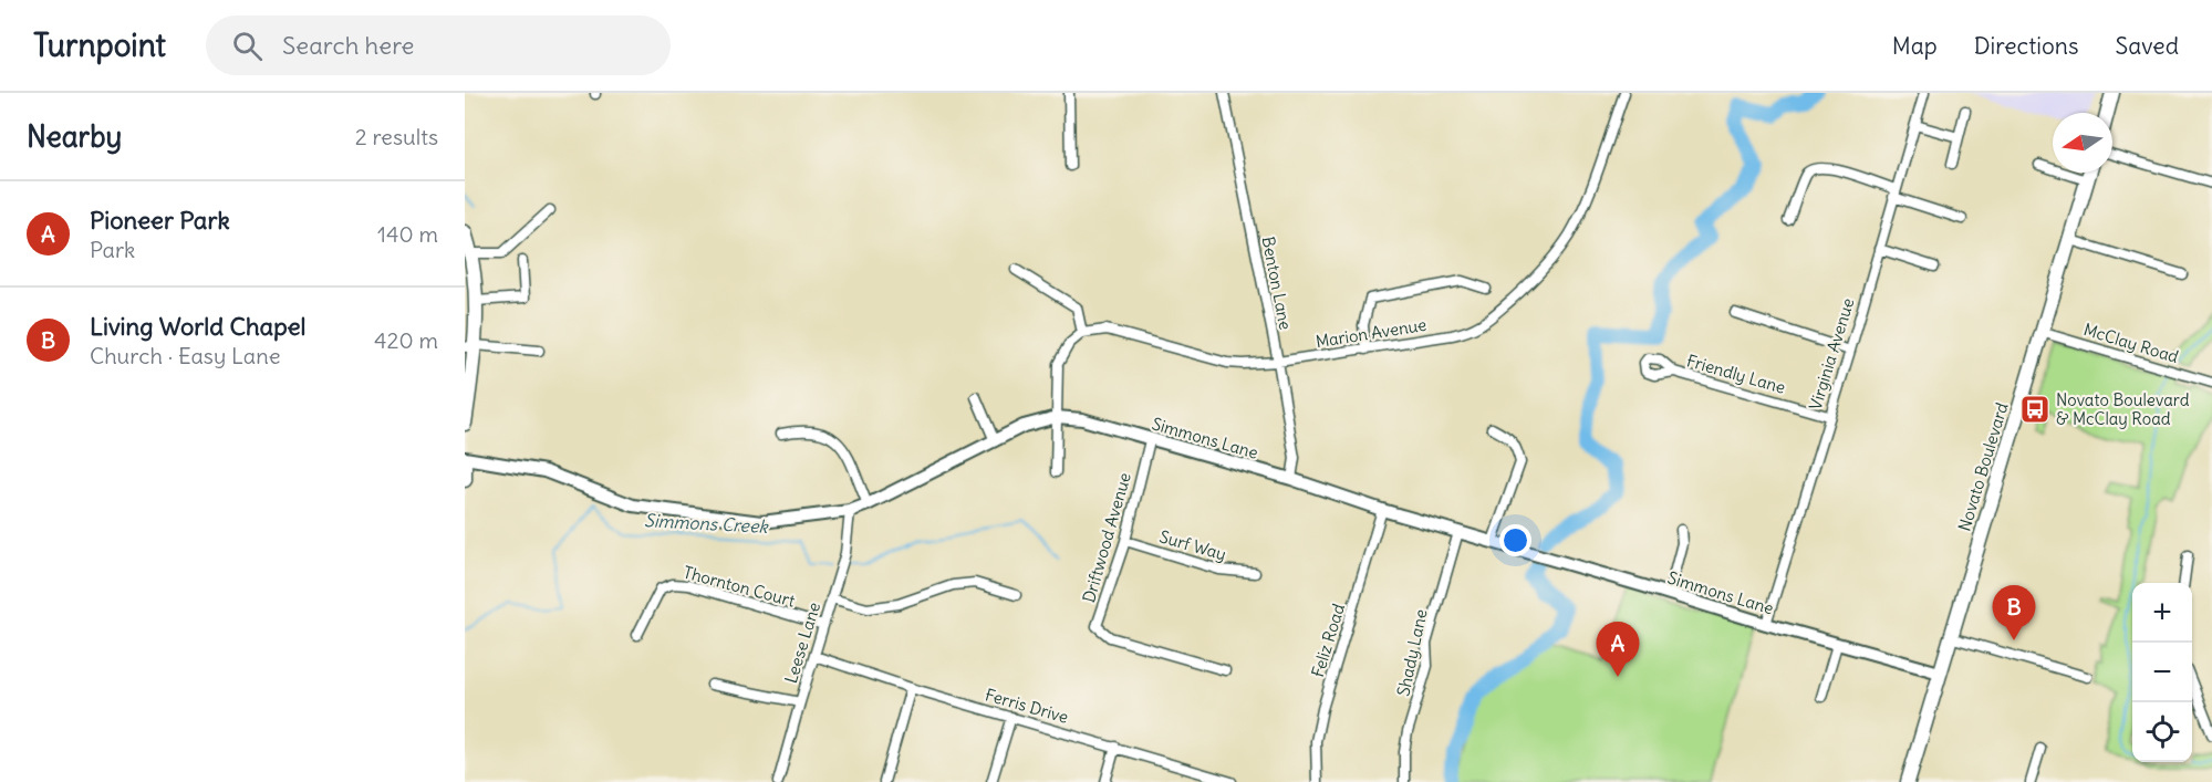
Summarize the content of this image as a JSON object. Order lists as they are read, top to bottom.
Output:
{
  "streets": {
    "main road": ["Novato Boulevard"],
    "street": [
      "Benton Lane",
      "Marion Avenue",
      "McClay Road",
      "Virginia Avenue",
      "Friendly Lane",
      "Simmons Lane",
      "Driftwood Avenue",
      "Surf Way",
      "Thornton Court",
      "Feliz Road",
      "Leese Lane",
      "Shady Lane",
      "Ferris Drive"
    ]
  },
  "crossings": [
    ["Benton Lane", "Marion Avenue"],
    ["Benton Lane", "Simmons Lane"],
    ["McClay Road", "Novato Boulevard"],
    ["Virginia Avenue", "Friendly Lane"],
    ["Virginia Avenue", "Simmons Lane"],
    ["Simmons Lane", "Novato Boulevard"],
    ["Simmons Lane", "Driftwood Avenue"],
    ["Simmons Lane", "Feliz Road"],
    ["Simmons Lane", "Leese Lane"],
    ["Simmons Lane", "Shady Lane"],
    ["Driftwood Avenue", "Surf Way"],
    ["Thornton Court", "Leese Lane"],
    ["Leese Lane", "Ferris Drive"]
  ],
  "water": ["Simmons Creek"],
  "places": {
    "bus stop": ["Novato Boulevard & McClay Road"]
  },
  "north": "left",
  "page": {
    "header": "Turnpoint",
    "search": "Search here",
    "nav": ["Map", "Directions", "Saved"],
    "heading": ["Nearby", "2 results"],
    "list": [
      {
        "mark": "A",
        "name": "Pioneer Park",
        "note": "Park",
        "value": "140 m"
      },
      {
        "mark": "B",
        "name": "Living World Chapel",
        "note": "Church · Easy Lane",
        "value": "420 m"
      }
    ],
    "map_buttons": ["+", "−"],
    "pins": ["B", "A"]
  }
}
